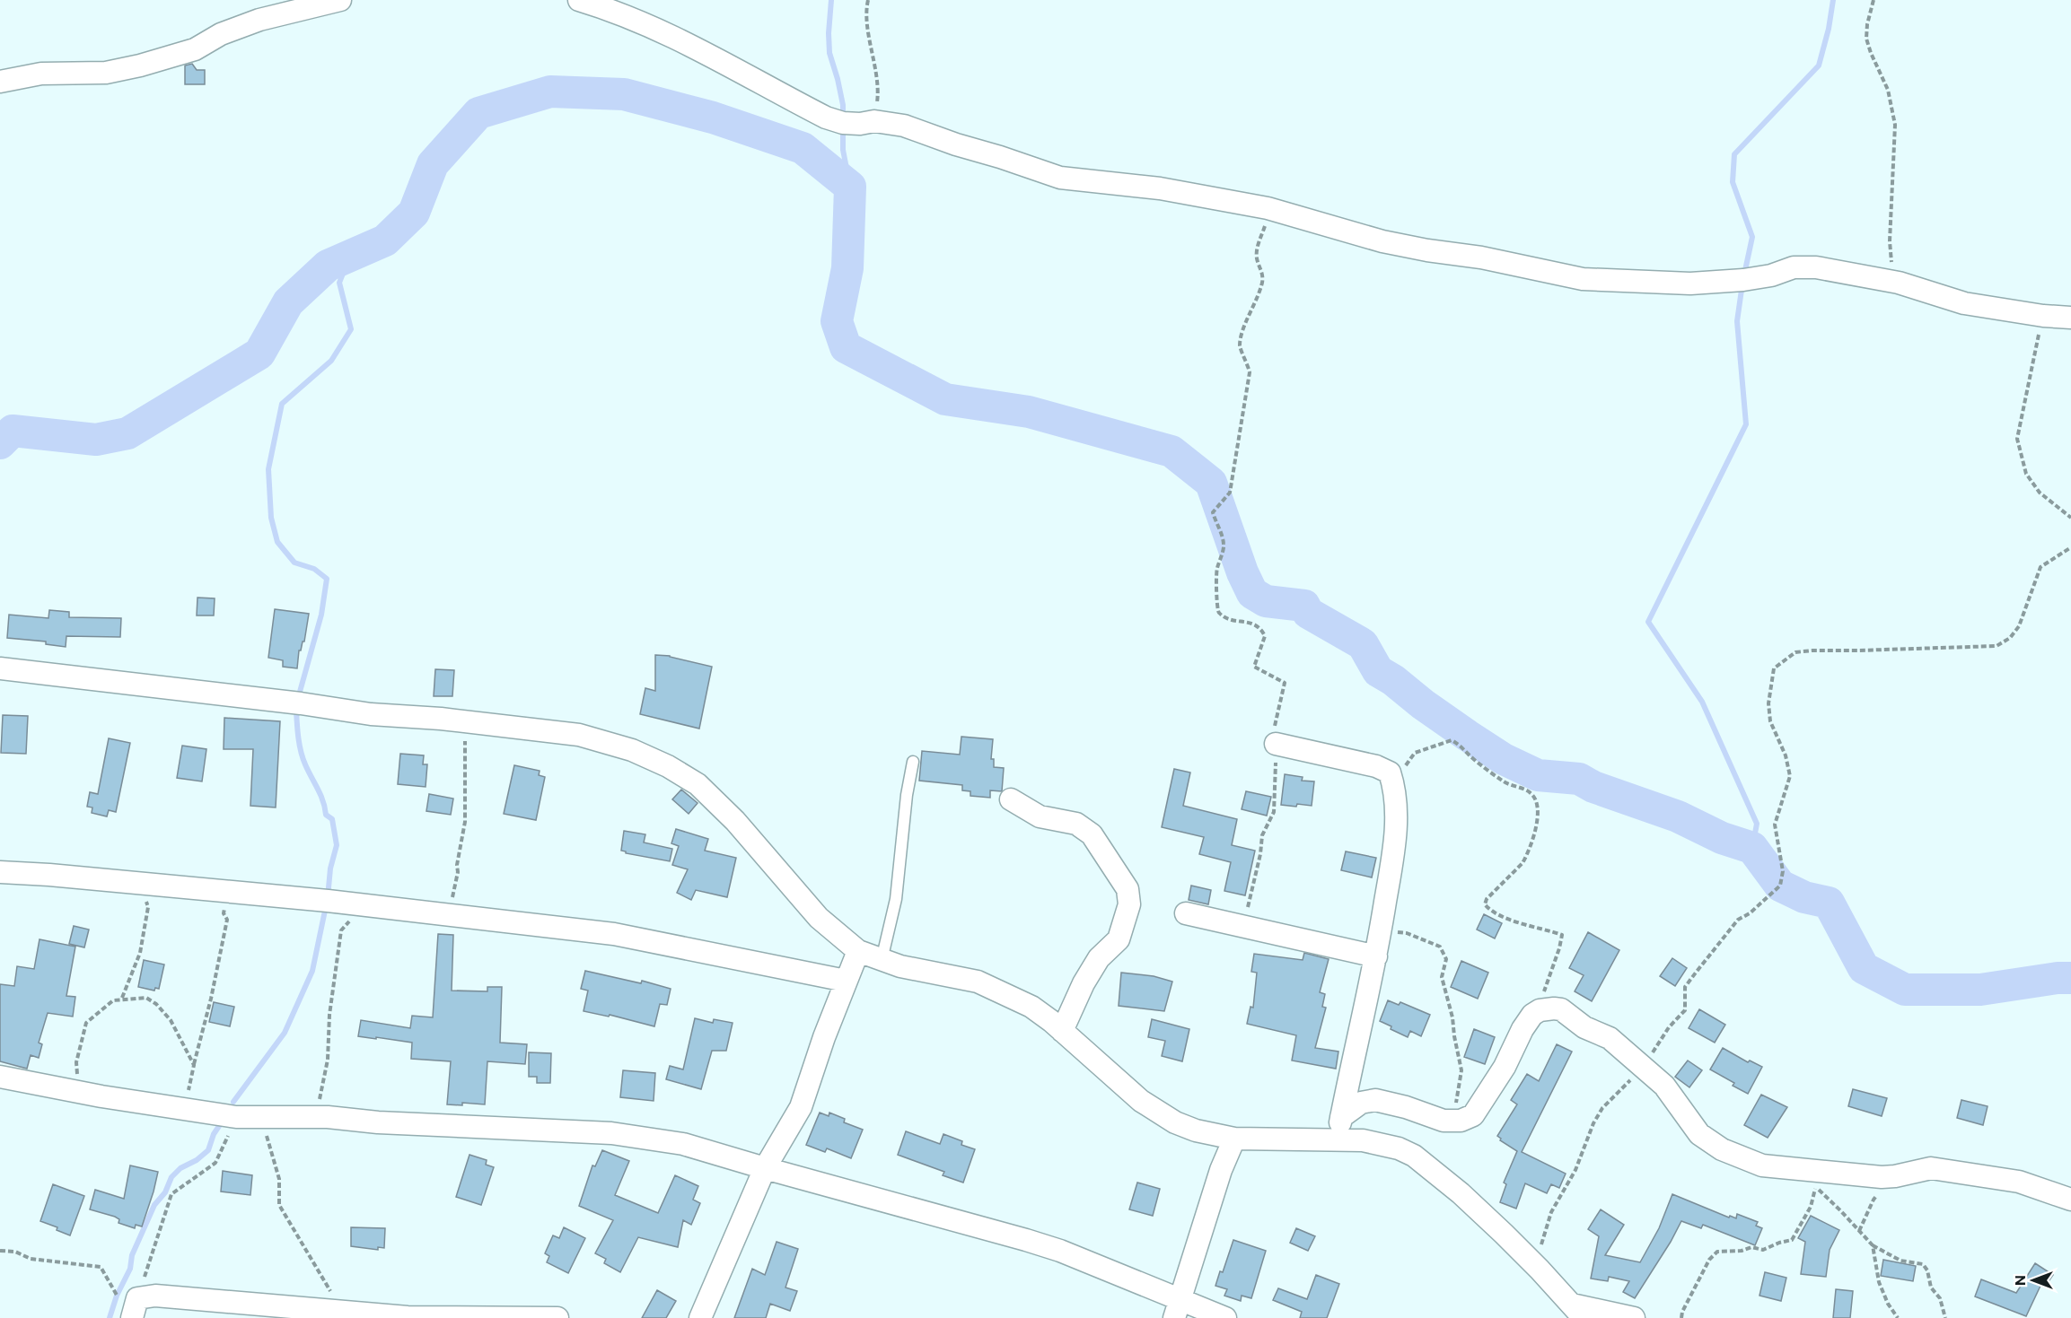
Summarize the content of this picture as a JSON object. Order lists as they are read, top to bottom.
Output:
{
  "north": "left"
}
